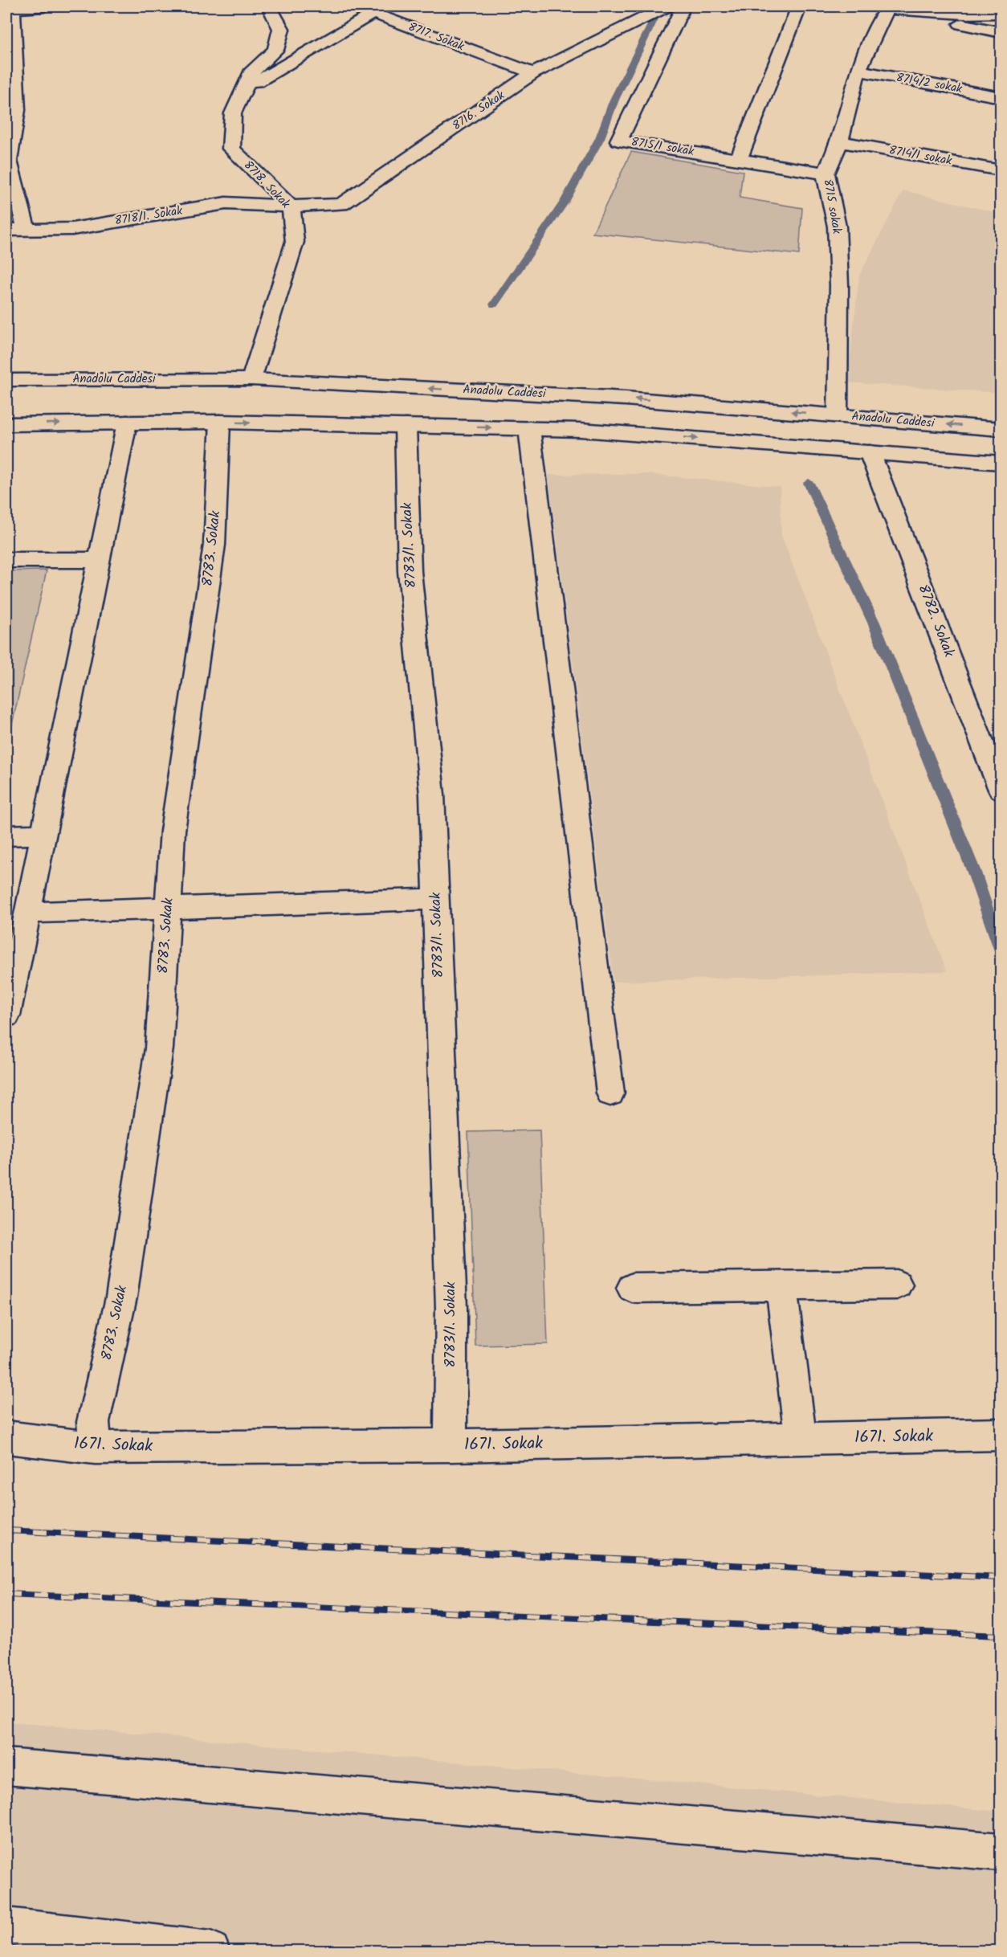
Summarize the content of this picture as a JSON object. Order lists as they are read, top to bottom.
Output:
{
  "streets": {
    "main road": [
      "8717. Sokak",
      "8714/2 sokak",
      "8716. Sokak",
      "8715/1 sokak",
      "8714/1 sokak",
      "8718. Sokak",
      "8715 sokak",
      "8718/1. Sokak",
      "Anadolu Caddesi",
      "8783/1. Sokak",
      "8783. Sokak",
      "8782. Sokak",
      "1671. Sokak"
    ]
  },
  "crossings": [
    ["8717. Sokak", "8716. Sokak"],
    ["8717. Sokak", "8718. Sokak"],
    ["8714/2 sokak", "8715 sokak"],
    ["8716. Sokak", "8718. Sokak"],
    ["8716. Sokak", "8718/1. Sokak"],
    ["8715/1 sokak", "8715 sokak"],
    ["8714/1 sokak", "8715 sokak"],
    ["8718. Sokak", "8718/1. Sokak"],
    ["8718. Sokak", "Anadolu Caddesi"],
    ["8715 sokak", "Anadolu Caddesi"],
    ["8783/1. Sokak", "1671. Sokak"],
    ["8783. Sokak", "1671. Sokak"]
  ]
}
